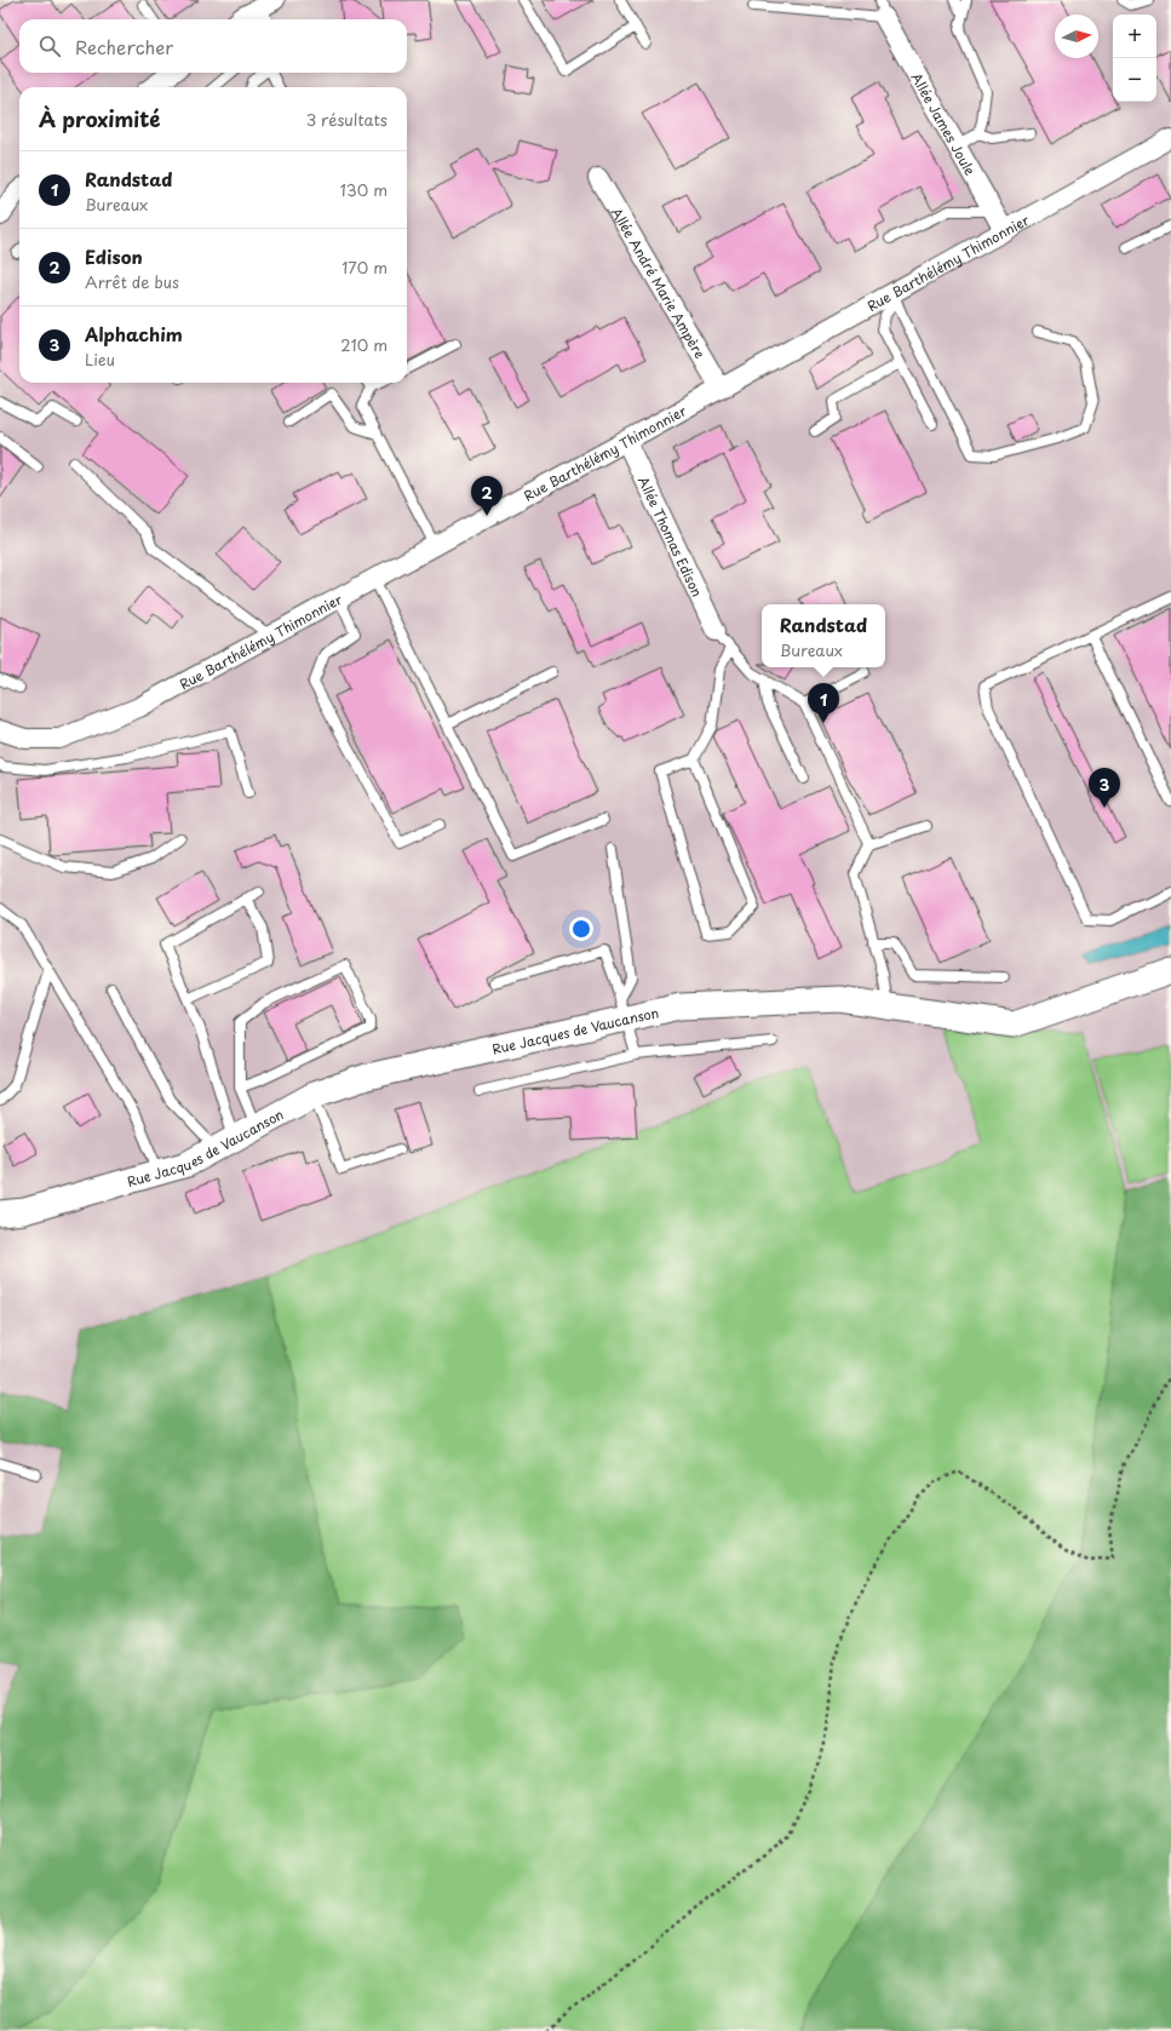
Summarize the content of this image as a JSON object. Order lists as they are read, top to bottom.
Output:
{
  "streets": {
    "street": [
      "Allée James Joule",
      "Rue Barthélémy Thimonnier",
      "Allée André Marie Ampère",
      "Allée Thomas Edison",
      "Rue Jacques de Vaucanson"
    ]
  },
  "crossings": [
    ["Allée James Joule", "Rue Barthélémy Thimonnier"],
    ["Rue Barthélémy Thimonnier", "Allée André Marie Ampère"],
    ["Rue Barthélémy Thimonnier", "Allée Thomas Edison"]
  ],
  "north": "right",
  "page": {
    "map_buttons": ["+", "−"],
    "search": "Rechercher",
    "heading": ["À proximité", "3 résultats"],
    "list": [
      {
        "mark": "1",
        "name": "Randstad",
        "note": "Bureaux",
        "value": "130 m"
      },
      {
        "mark": "2",
        "name": "Edison",
        "note": "Arrêt de bus",
        "value": "170 m"
      },
      {
        "mark": "3",
        "name": "Alphachim",
        "note": "Lieu",
        "value": "210 m"
      }
    ],
    "pins": ["2", "1", "3"],
    "popup": ["Randstad", "Bureaux"]
  }
}
